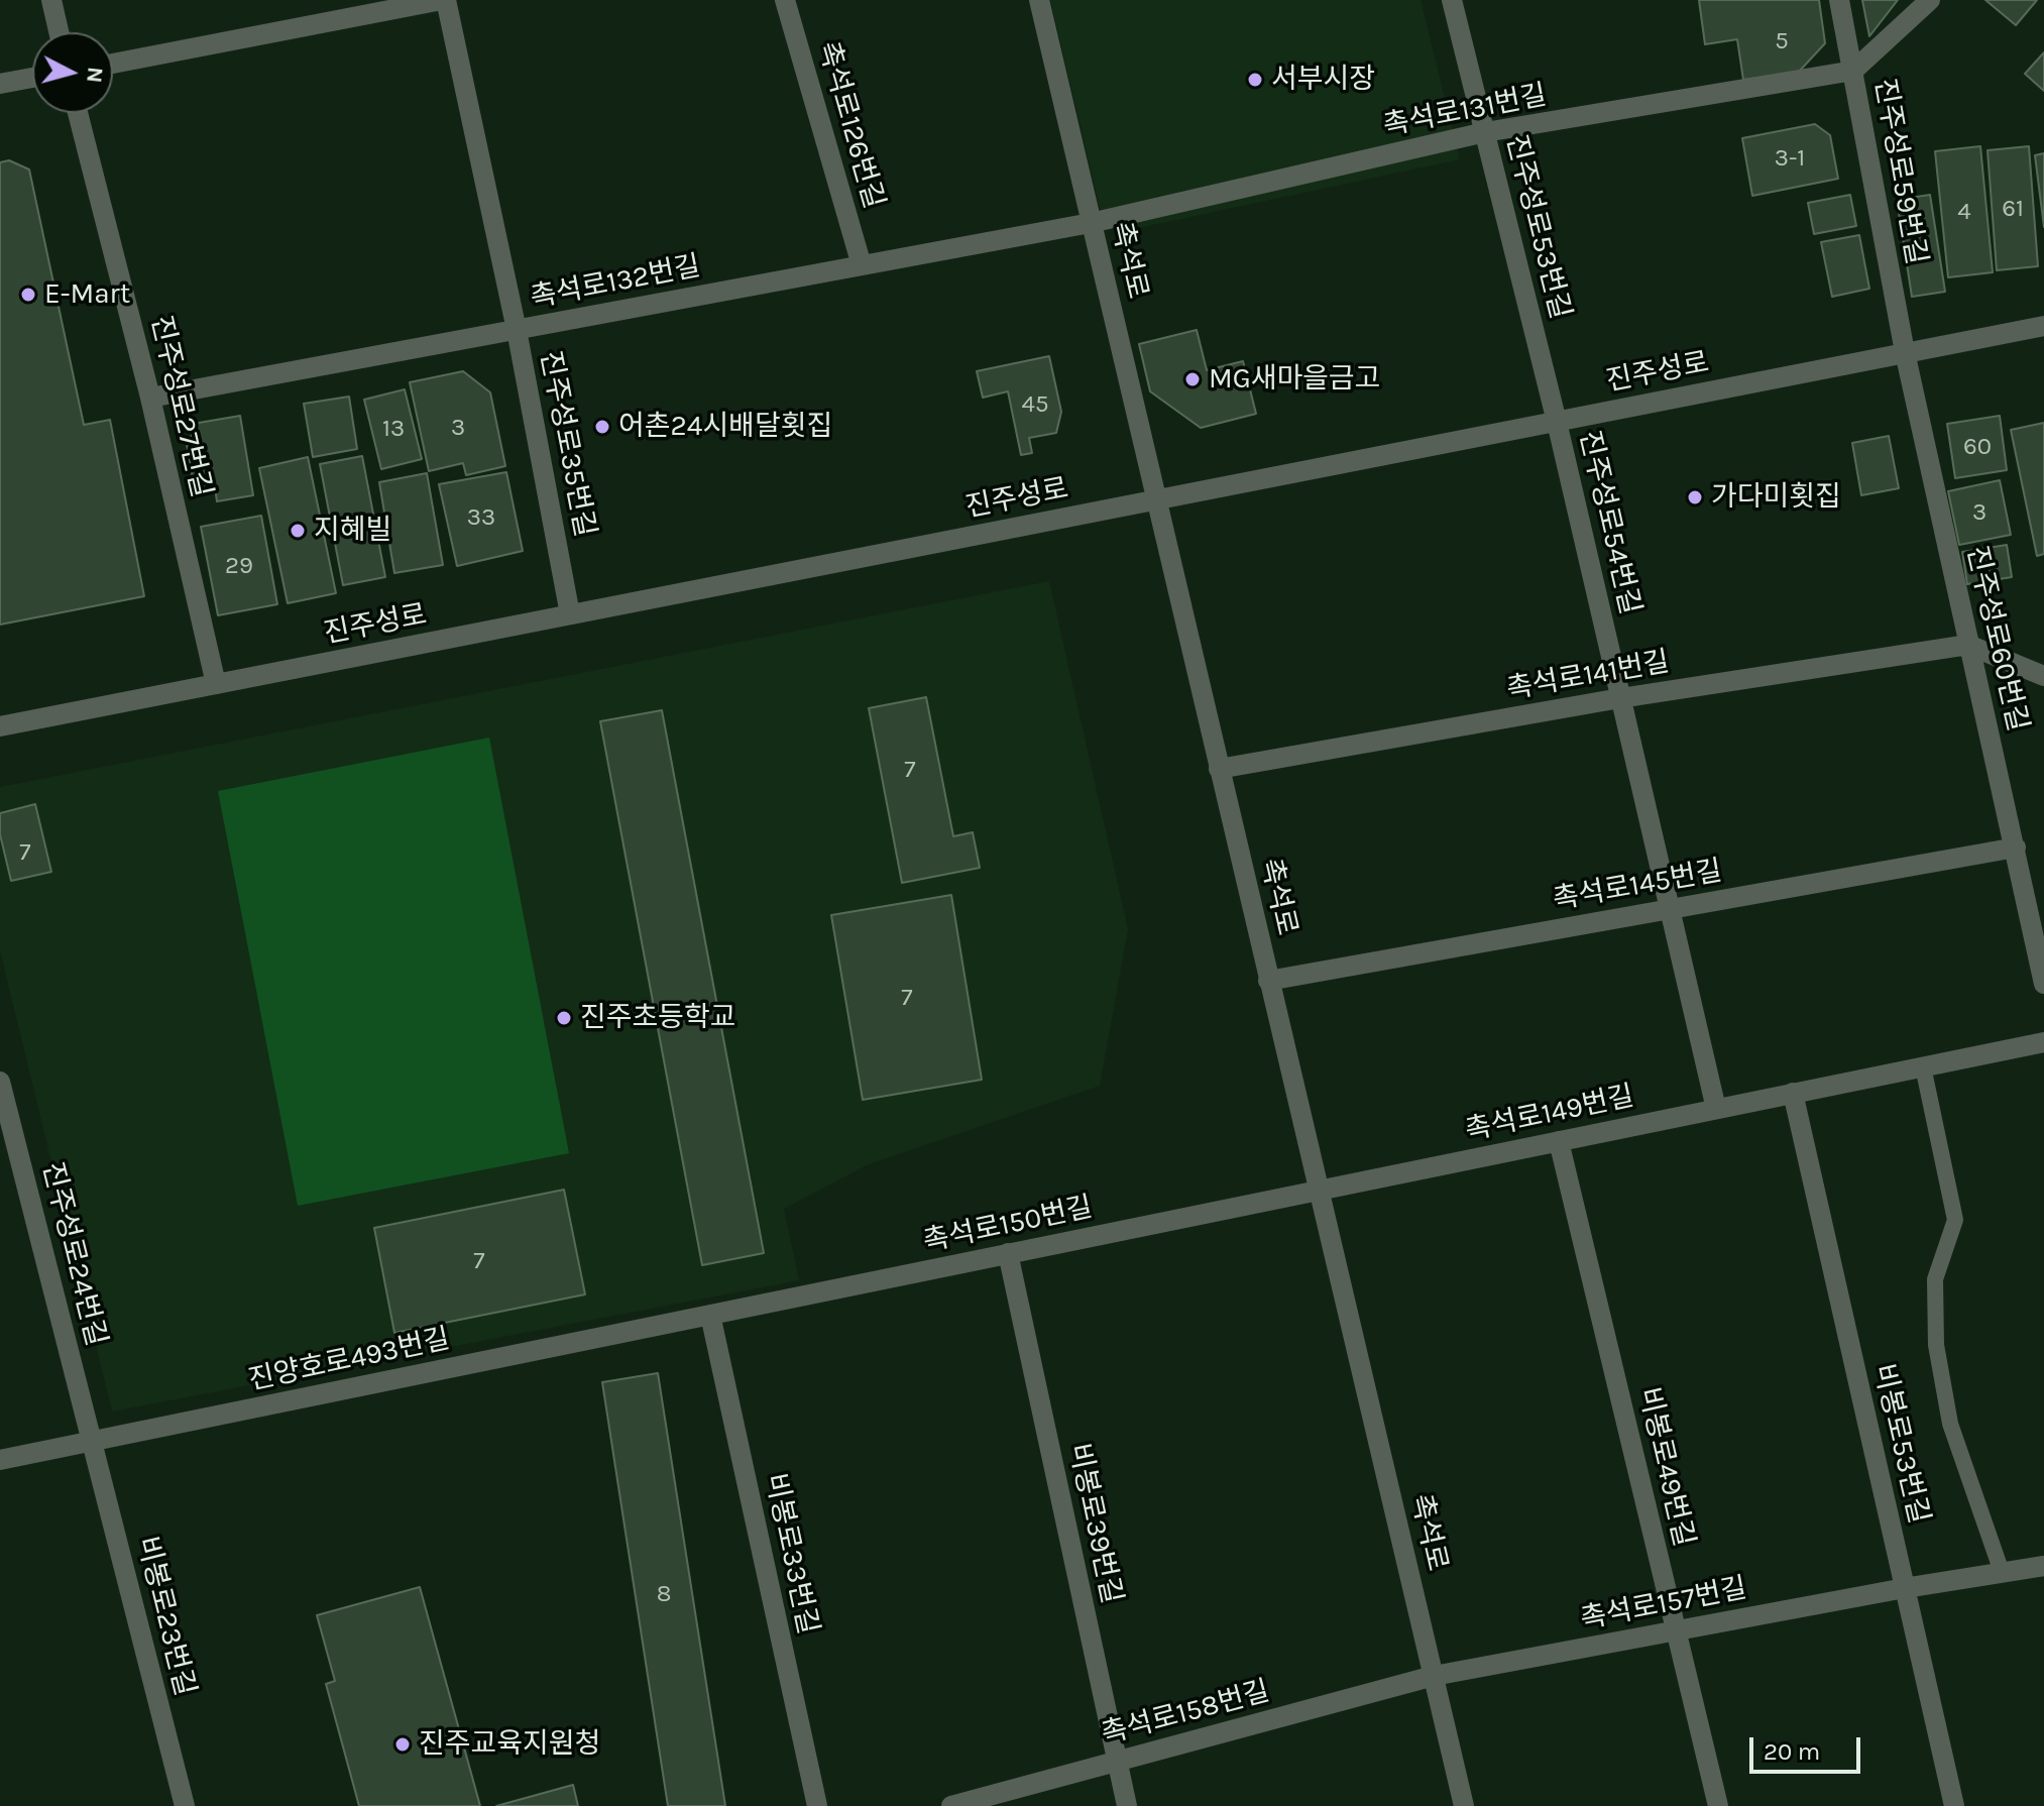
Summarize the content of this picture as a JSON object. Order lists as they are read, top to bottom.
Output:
{
  "streets": {
    "street": [
      "촉석로131번길",
      "촉석로126번길",
      "진주성로59번길",
      "진주성로53번길",
      "촉석로",
      "촉석로132번길",
      "진주성로",
      "진주성로27번길",
      "진주성로35번길",
      "진주성로54번길",
      "진주성로60번길",
      "촉석로141번길",
      "촉석로145번길",
      "촉석로149번길",
      "촉석로150번길",
      "진주성로24번길",
      "진양호로493번길",
      "비봉로53번길",
      "비봉로49번길",
      "비봉로39번길",
      "비봉로33번길",
      "촉석로157번길",
      "비봉로23번길",
      "촉석로158번길"
    ]
  },
  "crossings": [
    ["촉석로131번길", "진주성로59번길"],
    ["촉석로131번길", "진주성로53번길"],
    ["촉석로131번길", "촉석로"],
    ["촉석로131번길", "촉석로132번길"],
    ["촉석로126번길", "촉석로132번길"],
    ["진주성로59번길", "진주성로"],
    ["진주성로59번길", "진주성로60번길"],
    ["진주성로53번길", "진주성로"],
    ["진주성로53번길", "진주성로54번길"],
    ["촉석로", "촉석로132번길"],
    ["촉석로", "진주성로"],
    ["촉석로", "촉석로141번길"],
    ["촉석로", "촉석로145번길"],
    ["촉석로", "촉석로149번길"],
    ["촉석로", "촉석로150번길"],
    ["촉석로", "촉석로157번길"],
    ["촉석로", "촉석로158번길"],
    ["촉석로132번길", "진주성로27번길"],
    ["촉석로132번길", "진주성로35번길"],
    ["진주성로", "진주성로27번길"],
    ["진주성로", "진주성로35번길"],
    ["진주성로", "진주성로54번길"],
    ["진주성로", "진주성로60번길"],
    ["진주성로54번길", "촉석로141번길"],
    ["진주성로54번길", "촉석로145번길"],
    ["진주성로54번길", "촉석로149번길"],
    ["진주성로60번길", "촉석로141번길"],
    ["진주성로60번길", "촉석로145번길"],
    ["촉석로149번길", "촉석로150번길"],
    ["촉석로149번길", "비봉로53번길"],
    ["촉석로149번길", "비봉로49번길"],
    ["촉석로150번길", "진양호로493번길"],
    ["촉석로150번길", "비봉로39번길"],
    ["촉석로150번길", "비봉로33번길"],
    ["진주성로24번길", "진양호로493번길"],
    ["진주성로24번길", "비봉로23번길"],
    ["진양호로493번길", "비봉로33번길"],
    ["진양호로493번길", "비봉로23번길"],
    ["비봉로53번길", "촉석로157번길"],
    ["비봉로49번길", "촉석로157번길"],
    ["비봉로39번길", "촉석로158번길"],
    ["촉석로157번길", "촉석로158번길"]
  ],
  "places": [
    "서부시장",
    "E-Mart",
    "MG새마을금고",
    "어촌24시배달횟집",
    "가다미횟집",
    "지혜빌",
    "진주초등학교",
    "진주교육지원청"
  ],
  "house_numbers": [
    "5",
    "3-1",
    "61",
    "4",
    "45",
    "3",
    "13",
    "60",
    "3",
    "33",
    "29",
    "7",
    "7",
    "7",
    "7",
    "8"
  ],
  "scale_bar": "20 m",
  "north": "right"
}
